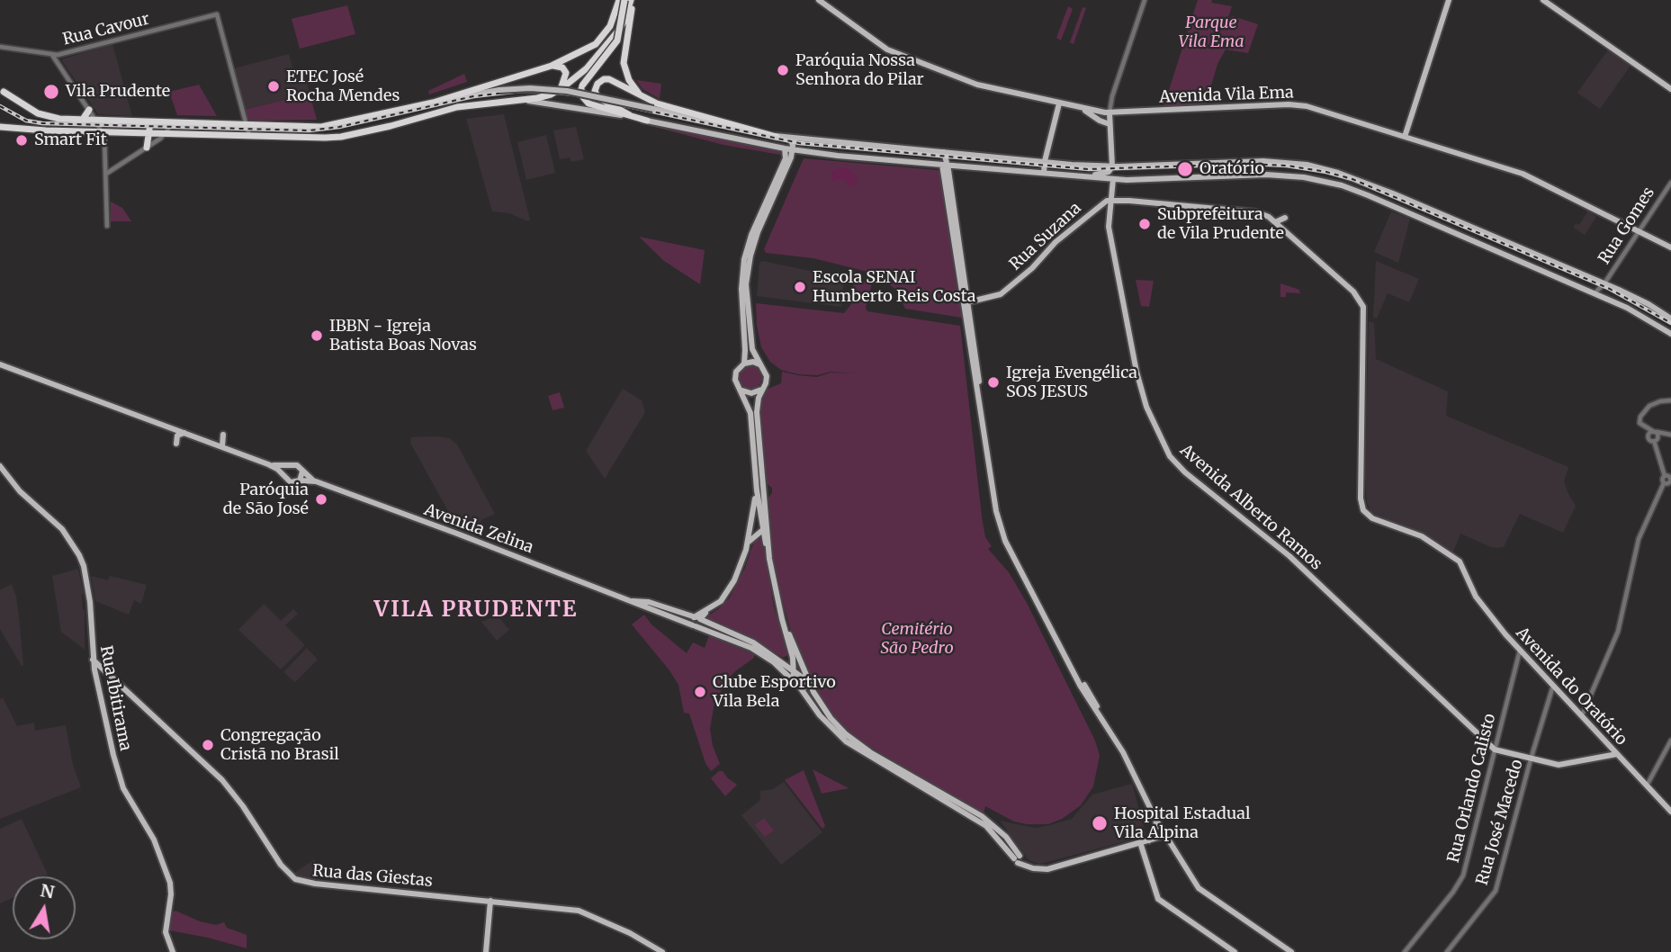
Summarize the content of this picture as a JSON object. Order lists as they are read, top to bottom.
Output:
{
  "streets": {
    "main road": [
      "Avenida Vila Ema",
      "Rua Suzana",
      "Avenida Alberto Ramos",
      "Avenida Zelina",
      "Avenida do Oratório",
      "Rua Ibitirama",
      "Rua das Giestas"
    ],
    "street": [
      "Rua Cavour",
      "Rua Gomes",
      "Rua Orlando Calisto",
      "Rua José Macedo"
    ]
  },
  "crossings": [
    ["Avenida Vila Ema", "Rua Gomes"],
    ["Rua Suzana", "Avenida Alberto Ramos"],
    ["Rua Suzana", "Avenida do Oratório"],
    ["Avenida Alberto Ramos", "Avenida do Oratório"],
    ["Avenida Alberto Ramos", "Rua Orlando Calisto"],
    ["Avenida do Oratório", "Rua Orlando Calisto"],
    ["Avenida do Oratório", "Rua José Macedo"],
    ["Rua Ibitirama", "Rua das Giestas"]
  ],
  "districts": ["VILA PRUDENTE"],
  "parks": ["Parque Vila Ema", "Cemitério São Pedro"],
  "places": [
    "Paróquia Nossa Senhora do Pilar",
    "ETEC José Rocha Mendes",
    "Vila Prudente",
    "Smart Fit",
    "Oratório",
    "Subprefeitura de Vila Prudente",
    "Escola SENAI Humberto Reis Costa",
    "IBBN - Igreja Batista Boas Novas",
    "Igreja Evengélica SOS JESUS",
    "Paróquia de São José",
    "Clube Esportivo Vila Bela",
    "Congregação Cristã no Brasil",
    "Hospital Estadual Vila Alpina"
  ],
  "north": "top"
}
